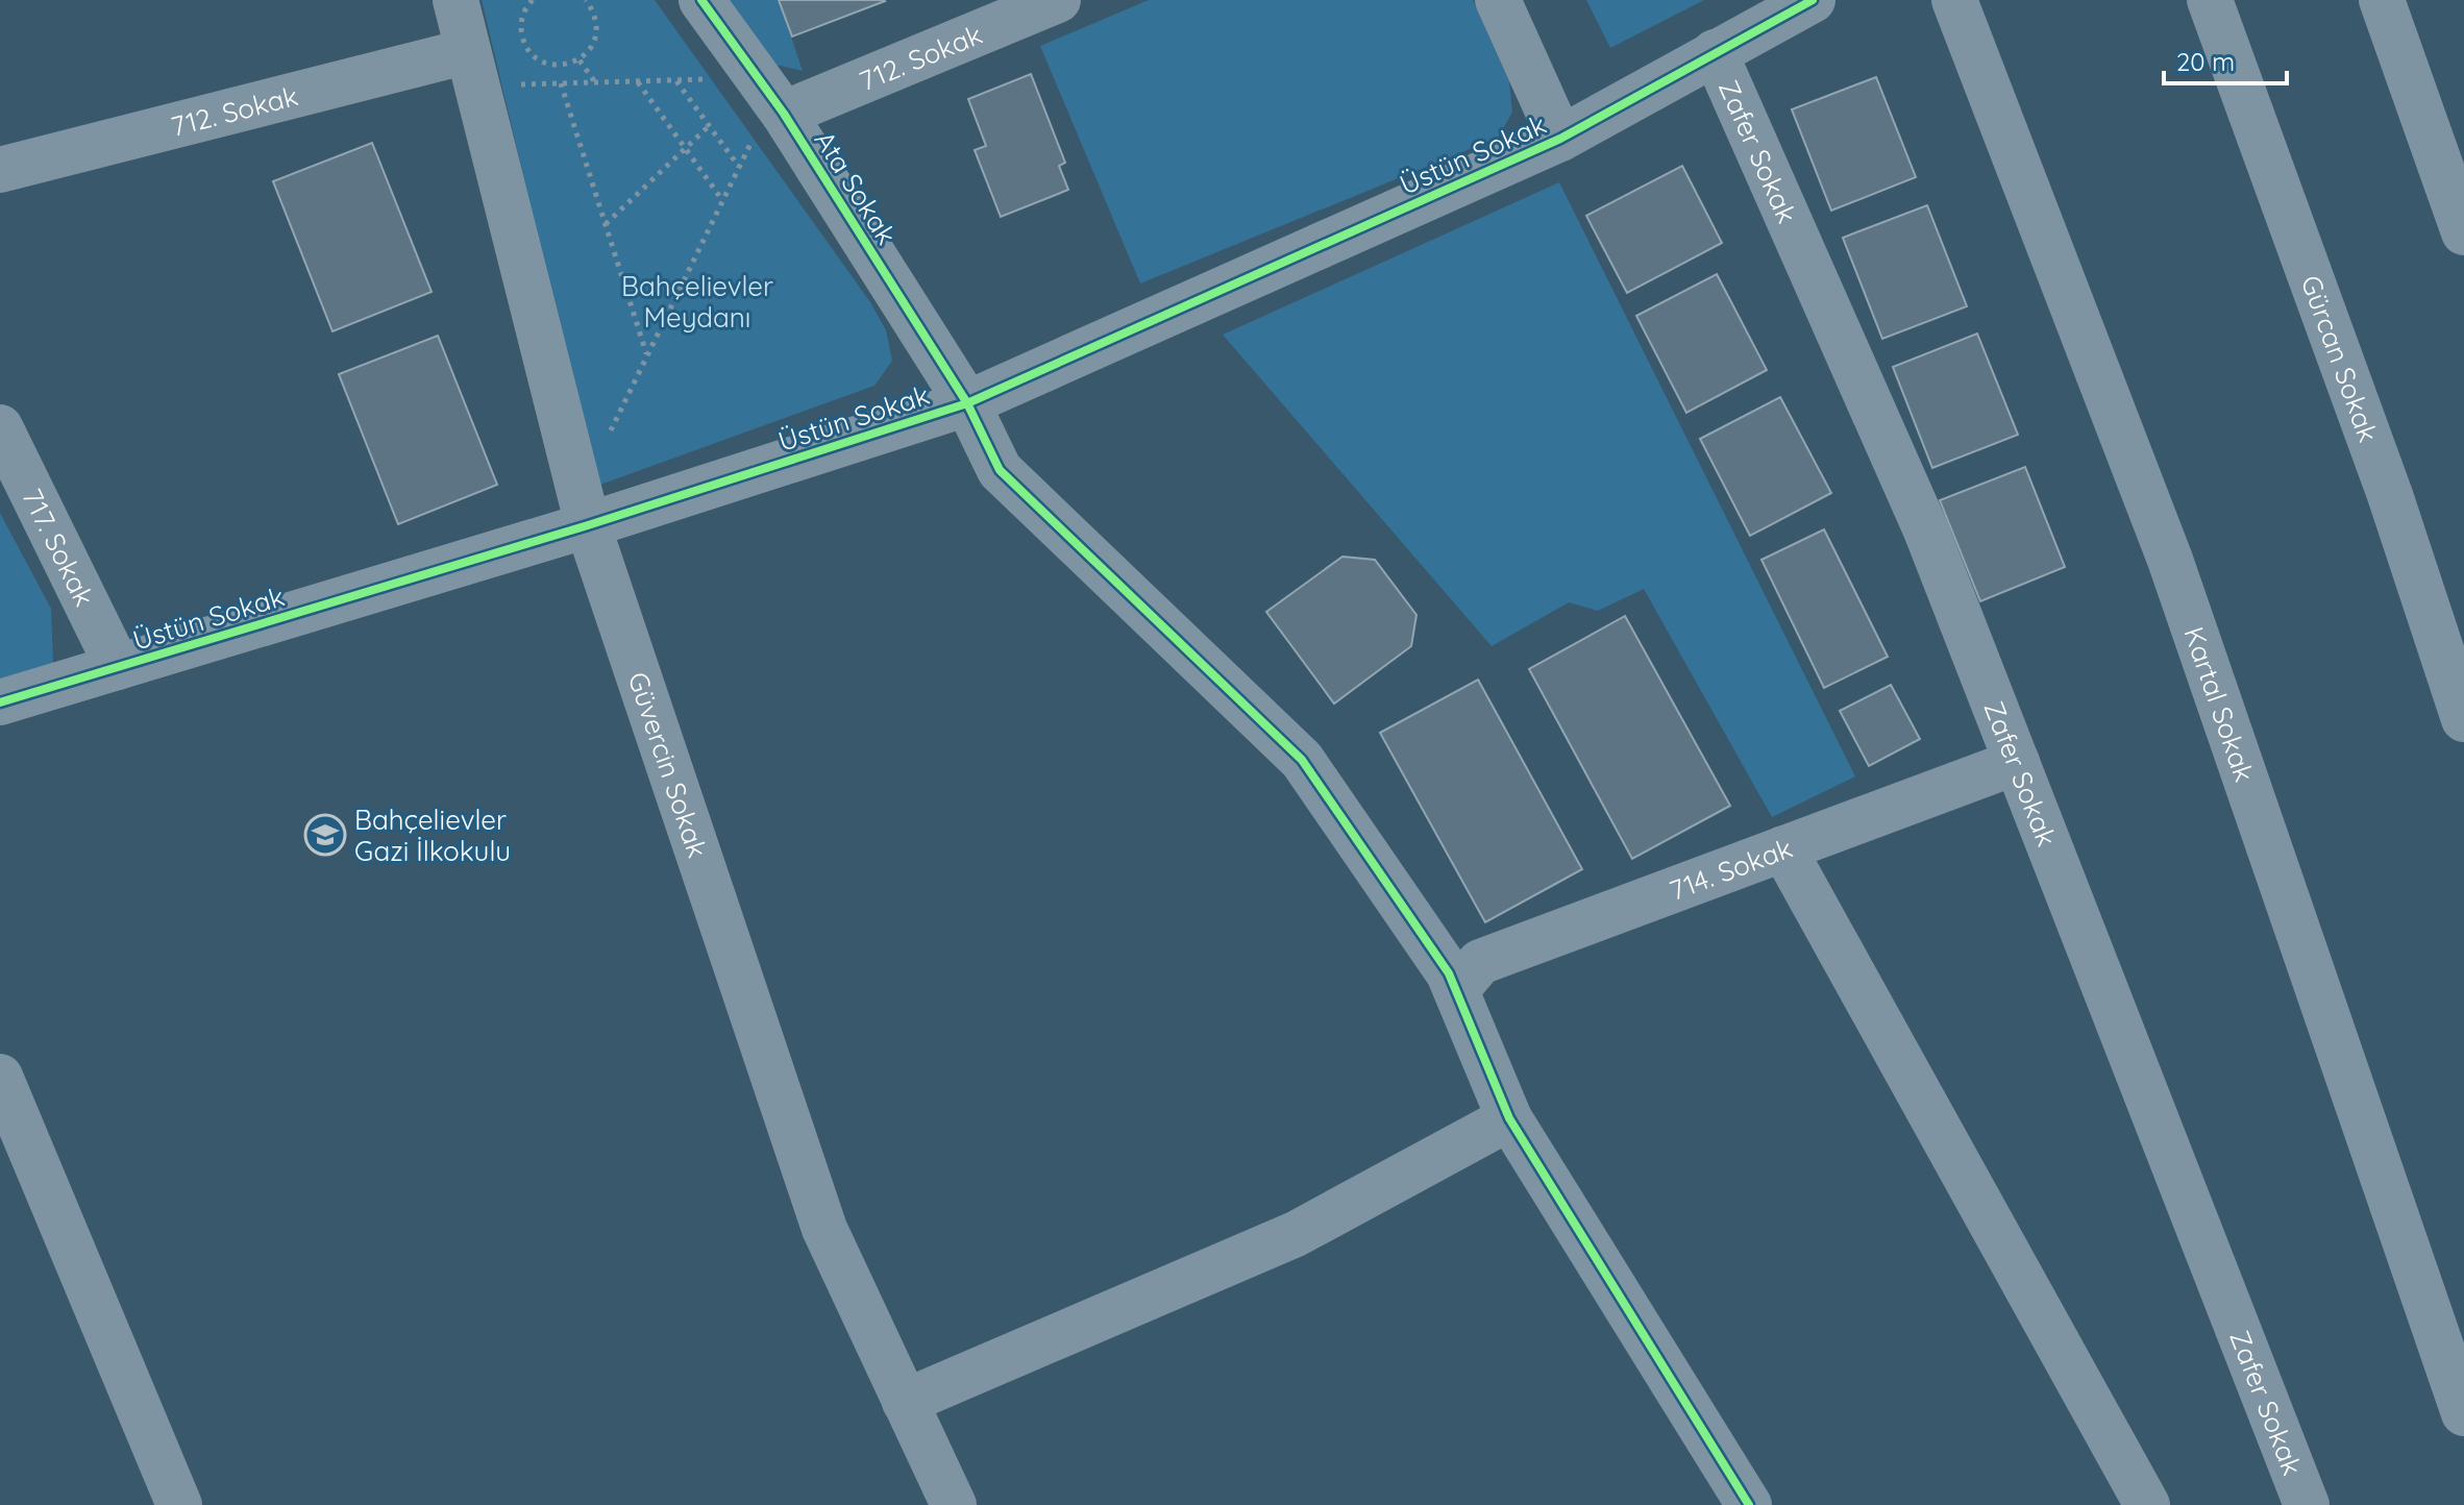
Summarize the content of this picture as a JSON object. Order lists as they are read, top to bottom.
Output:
{
  "streets": {
    "street": [
      "712. Sokak",
      "Zafer Sokak",
      "Üstün Sokak",
      "Ata Sokak",
      "Gürcan Sokak",
      "717. Sokak",
      "Kartal Sokak",
      "Güvercin Sokak",
      "714. Sokak"
    ]
  },
  "crossings": [
    ["712. Sokak", "Ata Sokak"],
    ["712. Sokak", "Güvercin Sokak"],
    ["Zafer Sokak", "Üstün Sokak"],
    ["Zafer Sokak", "714. Sokak"],
    ["Üstün Sokak", "Ata Sokak"],
    ["Üstün Sokak", "717. Sokak"],
    ["Üstün Sokak", "Güvercin Sokak"],
    ["Ata Sokak", "714. Sokak"]
  ],
  "parks": ["Bahçelievler Meydanı"],
  "places": {
    "school or university": ["Bahçelievler Gazi İlkokulu"]
  },
  "scale_bar": "20 m"
}
